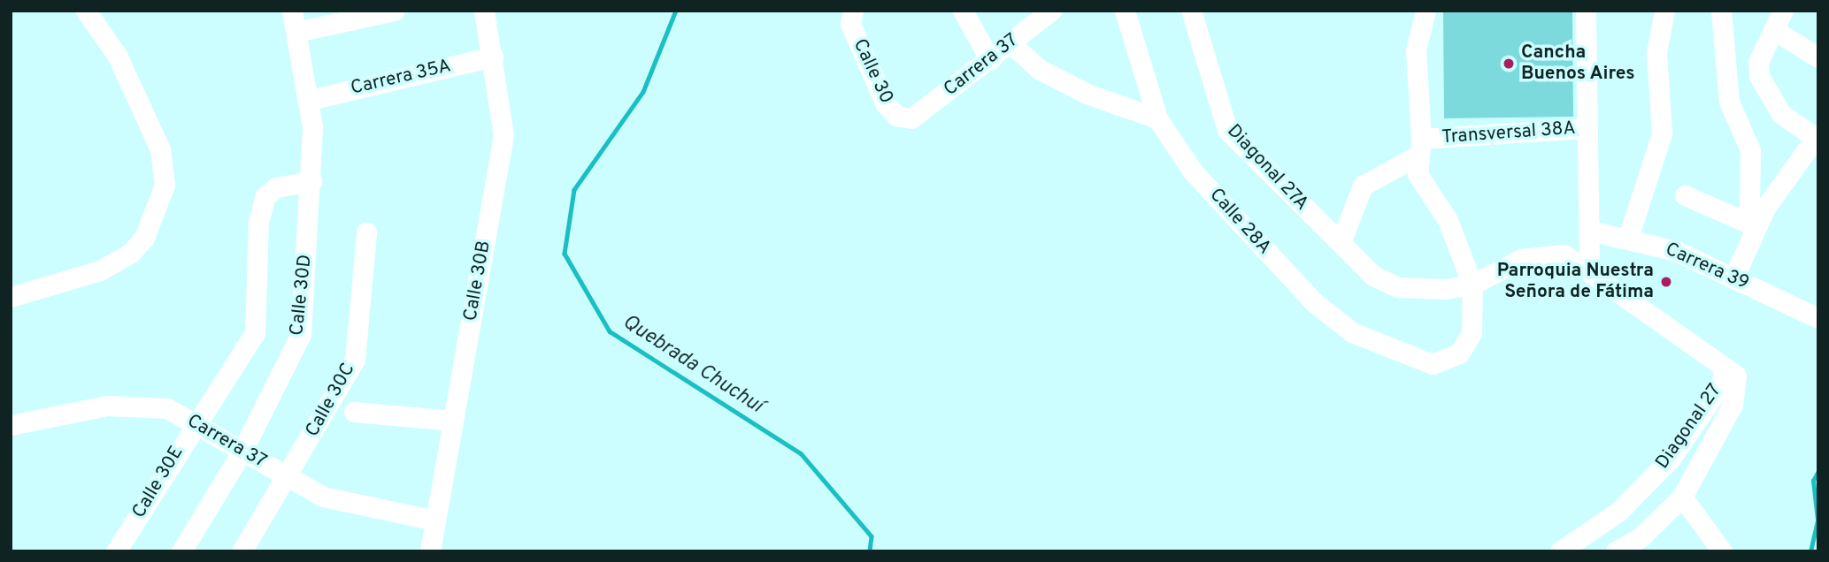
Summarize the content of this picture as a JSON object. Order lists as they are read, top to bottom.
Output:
{
  "streets": {
    "street": [
      "Carrera 37",
      "Calle 30",
      "Carrera 35A",
      "Transversal 38A",
      "Diagonal 27A",
      "Calle 28A",
      "Carrera 39",
      "Calle 30B",
      "Calle 30D",
      "Calle 30C",
      "Diagonal 27",
      "Calle 30E"
    ]
  },
  "crossings": [
    ["Carrera 37", "Calle 30"],
    ["Carrera 37", "Calle 30B"],
    ["Carrera 37", "Calle 30D"],
    ["Carrera 37", "Calle 30C"],
    ["Carrera 37", "Calle 30E"],
    ["Carrera 35A", "Calle 30B"],
    ["Carrera 35A", "Calle 30D"],
    ["Transversal 38A", "Diagonal 27A"],
    ["Diagonal 27A", "Calle 28A"],
    ["Calle 30D", "Calle 30E"]
  ],
  "water": ["Quebrada Chuchuí"],
  "places": ["Cancha Buenos Aires", "Parroquia Nuestra Señora de Fátima"]
}
